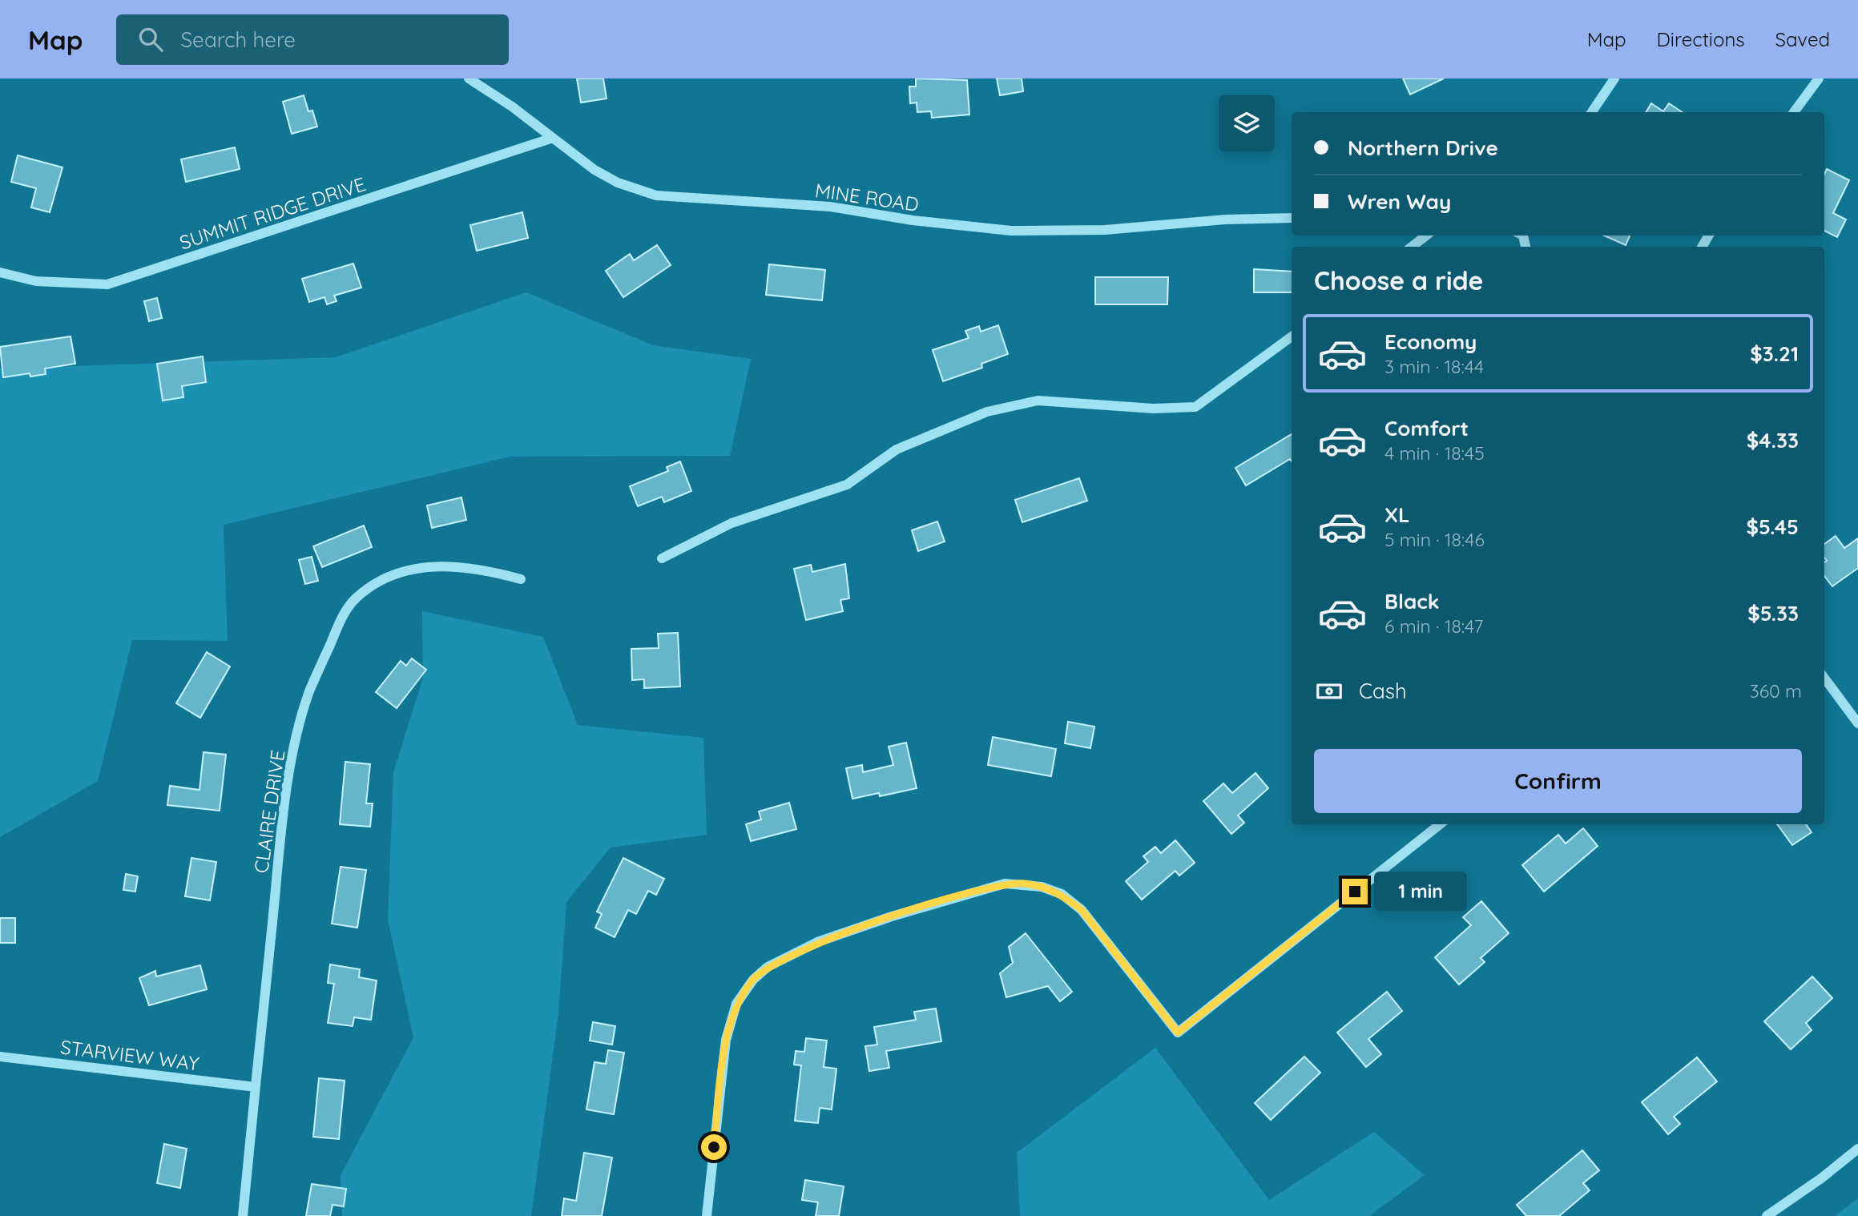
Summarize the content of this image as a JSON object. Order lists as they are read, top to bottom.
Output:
{
  "streets": {
    "street": [
      "MINE ROAD",
      "SUMMIT RIDGE DRIVE",
      "CLAIRE DRIVE",
      "STARVIEW WAY"
    ]
  },
  "crossings": [
    ["MINE ROAD", "SUMMIT RIDGE DRIVE"],
    ["CLAIRE DRIVE", "STARVIEW WAY"]
  ],
  "page": {
    "header": "Map",
    "search": "Search here",
    "nav": ["Map", "Directions", "Saved"],
    "banner": ["Northern Drive", "Wren Way"],
    "heading": "Choose a ride",
    "list": [
      {
        "name": "Economy",
        "note": "3 min · 18:44",
        "value": "$3.21"
      },
      {
        "name": "Comfort",
        "note": "4 min · 18:45",
        "value": "$4.33"
      },
      {
        "name": "XL",
        "note": "5 min · 18:46",
        "value": "$5.45"
      },
      {
        "name": "Black",
        "note": "6 min · 18:47",
        "value": "$5.33"
      }
    ],
    "pay": ["Cash", "360 m"],
    "buttons": "Confirm",
    "bubble": "1 min"
  }
}
